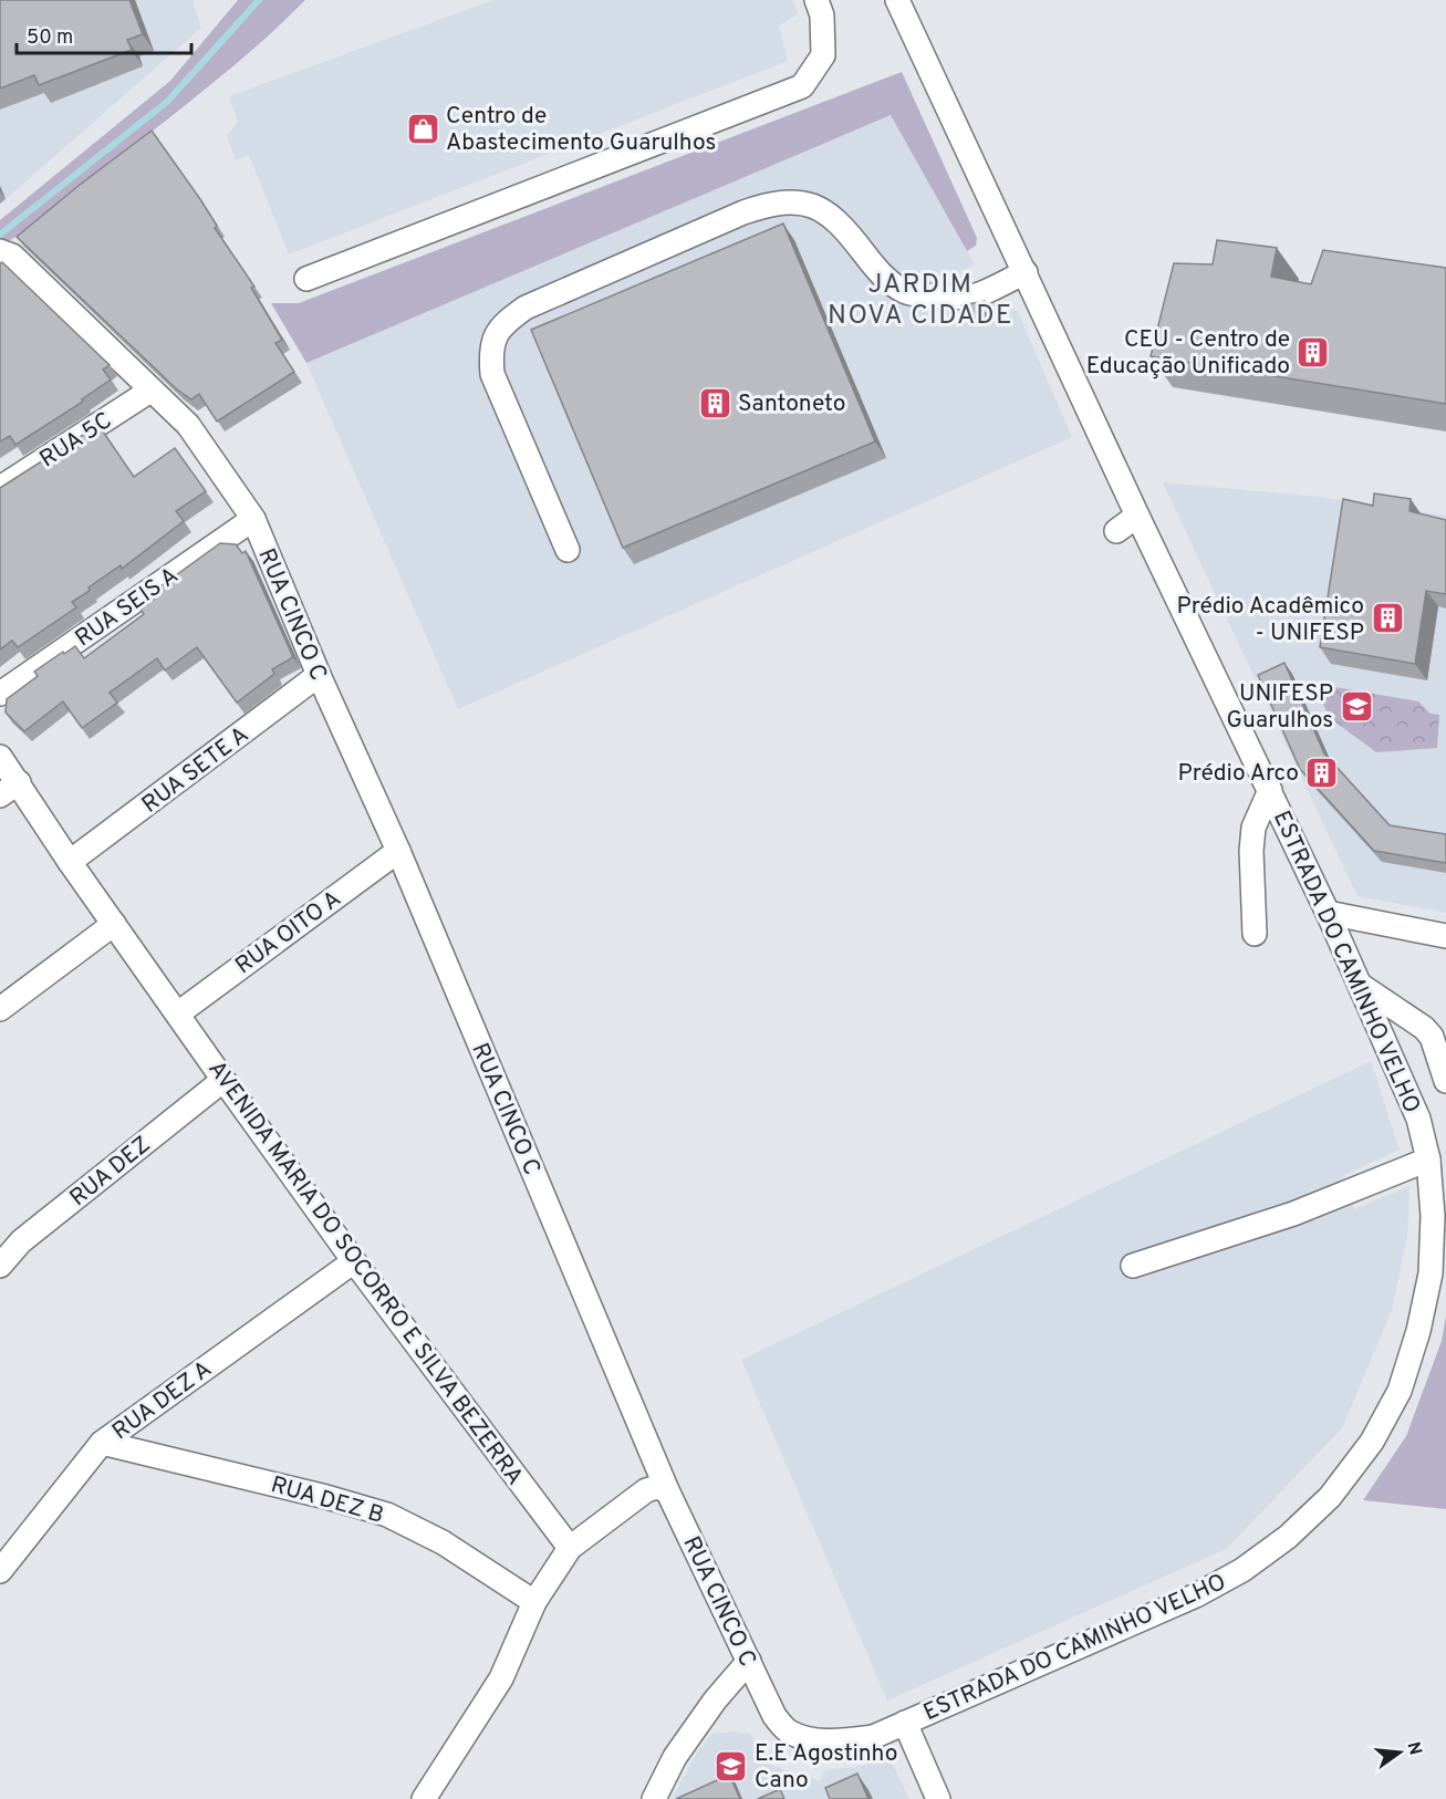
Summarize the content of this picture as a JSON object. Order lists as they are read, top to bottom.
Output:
{
  "streets": {
    "street": [
      "RUA 5C",
      "RUA SEIS A",
      "RUA CINCO C",
      "RUA SETE A",
      "RUA OITO A",
      "ESTRADA DO CAMINHO VELHO",
      "RUA DEZ",
      "AVENIDA MARIA DO SOCORRO E SILVA BEZERRA",
      "RUA DEZ A",
      "RUA DEZ B"
    ]
  },
  "crossings": [
    ["RUA 5C", "RUA CINCO C"],
    ["RUA SEIS A", "RUA CINCO C"],
    ["RUA CINCO C", "RUA SETE A"],
    ["RUA CINCO C", "RUA OITO A"],
    ["RUA CINCO C", "ESTRADA DO CAMINHO VELHO"],
    ["RUA SETE A", "AVENIDA MARIA DO SOCORRO E SILVA BEZERRA"],
    ["RUA OITO A", "AVENIDA MARIA DO SOCORRO E SILVA BEZERRA"],
    ["RUA DEZ", "AVENIDA MARIA DO SOCORRO E SILVA BEZERRA"],
    ["AVENIDA MARIA DO SOCORRO E SILVA BEZERRA", "RUA DEZ A"],
    ["RUA DEZ A", "RUA DEZ B"]
  ],
  "districts": ["JARDIM NOVA CIDADE"],
  "places": {
    "shop": ["Centro de Abastecimento Guarulhos"],
    "building": [
      "CEU - Centro de Educação Unificado",
      "Santoneto",
      "Prédio Acadêmico - UNIFESP",
      "Prédio Arco"
    ],
    "school or university": ["UNIFESP Guarulhos", "E.E Agostinho Cano"]
  },
  "scale_bar": "50 m",
  "north": "right"
}
